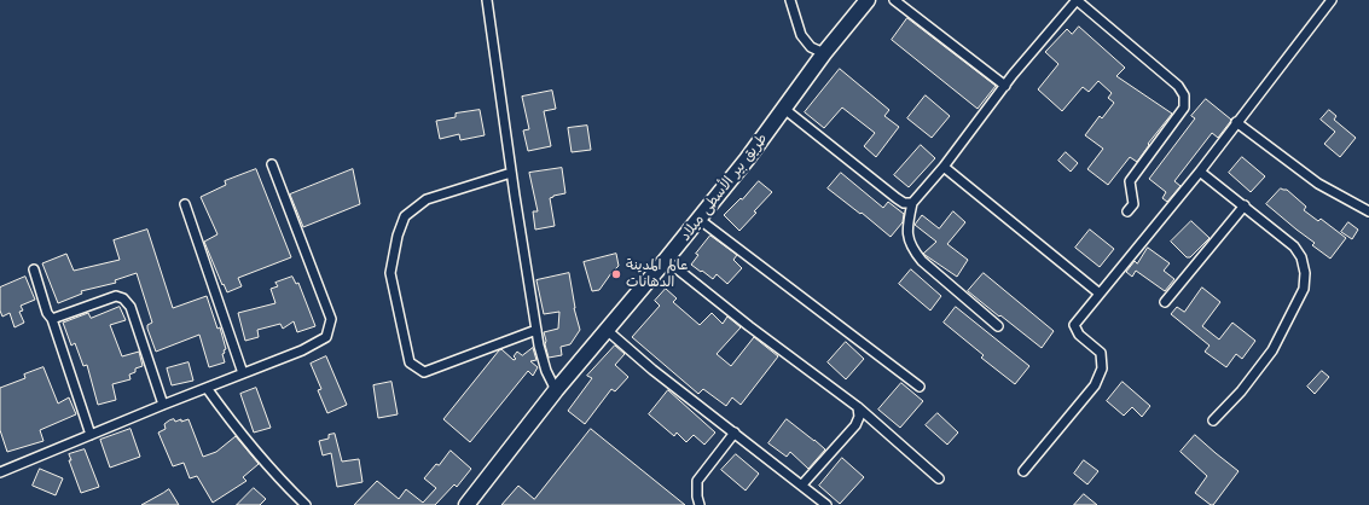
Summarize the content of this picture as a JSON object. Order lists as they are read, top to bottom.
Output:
{
  "streets": {
    "main road": ["طريق بير الأسطى ميلاد"]
  },
  "places": ["عالم المدينة الدهانات"]
}
